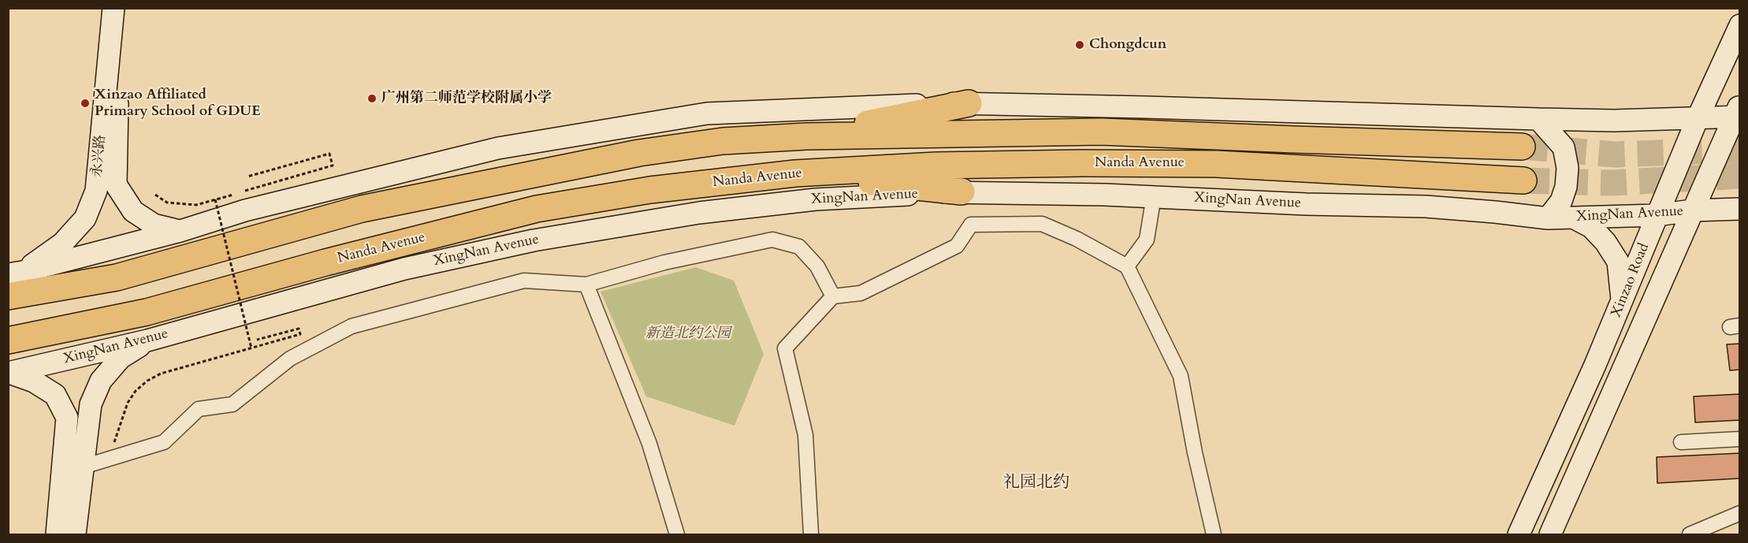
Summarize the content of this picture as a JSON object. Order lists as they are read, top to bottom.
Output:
{
  "streets": {
    "highway": ["Nanda Avenue"],
    "main road": ["永兴路", "XingNan Avenue", "Xinzao Road"]
  },
  "crossings": [
    ["XingNan Avenue", "Xinzao Road"]
  ],
  "districts": ["礼园北约"],
  "parks": ["新造北约公园"],
  "places": ["Chongdcun", "广州第二师范学校附属小学", "Xinzao Affiliated Primary School of GDUE"]
}
